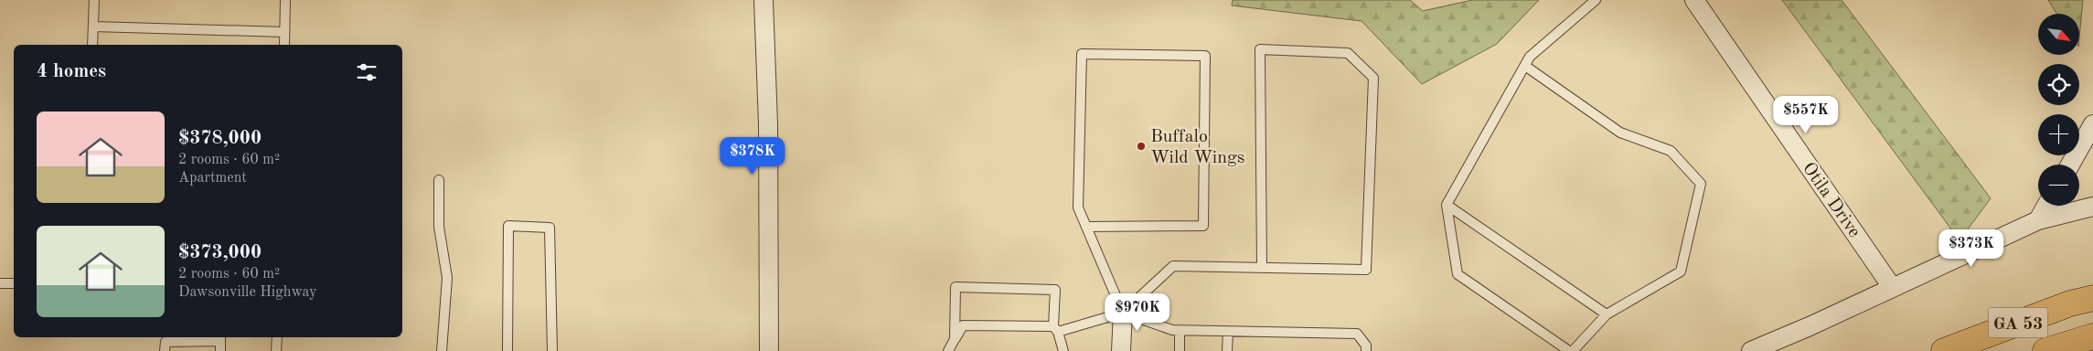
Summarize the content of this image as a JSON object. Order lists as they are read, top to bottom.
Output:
{
  "streets": {
    "main road": ["GA 53"],
    "street": ["Otila Drive"]
  },
  "places": ["Buffalo Wild Wings"],
  "north": "bottom right",
  "page": {
    "map_buttons": ["+", "−"],
    "heading": "4 homes",
    "price": [
      "$557K",
      "$378K",
      "$373K",
      "$970K"
    ],
    "list": [
      {
        "name": "$378,000",
        "note": "2 rooms · 60 m² · Apartment"
      },
      {
        "name": "$373,000",
        "note": "2 rooms · 60 m² · Dawsonville Highway"
      }
    ]
  }
}
